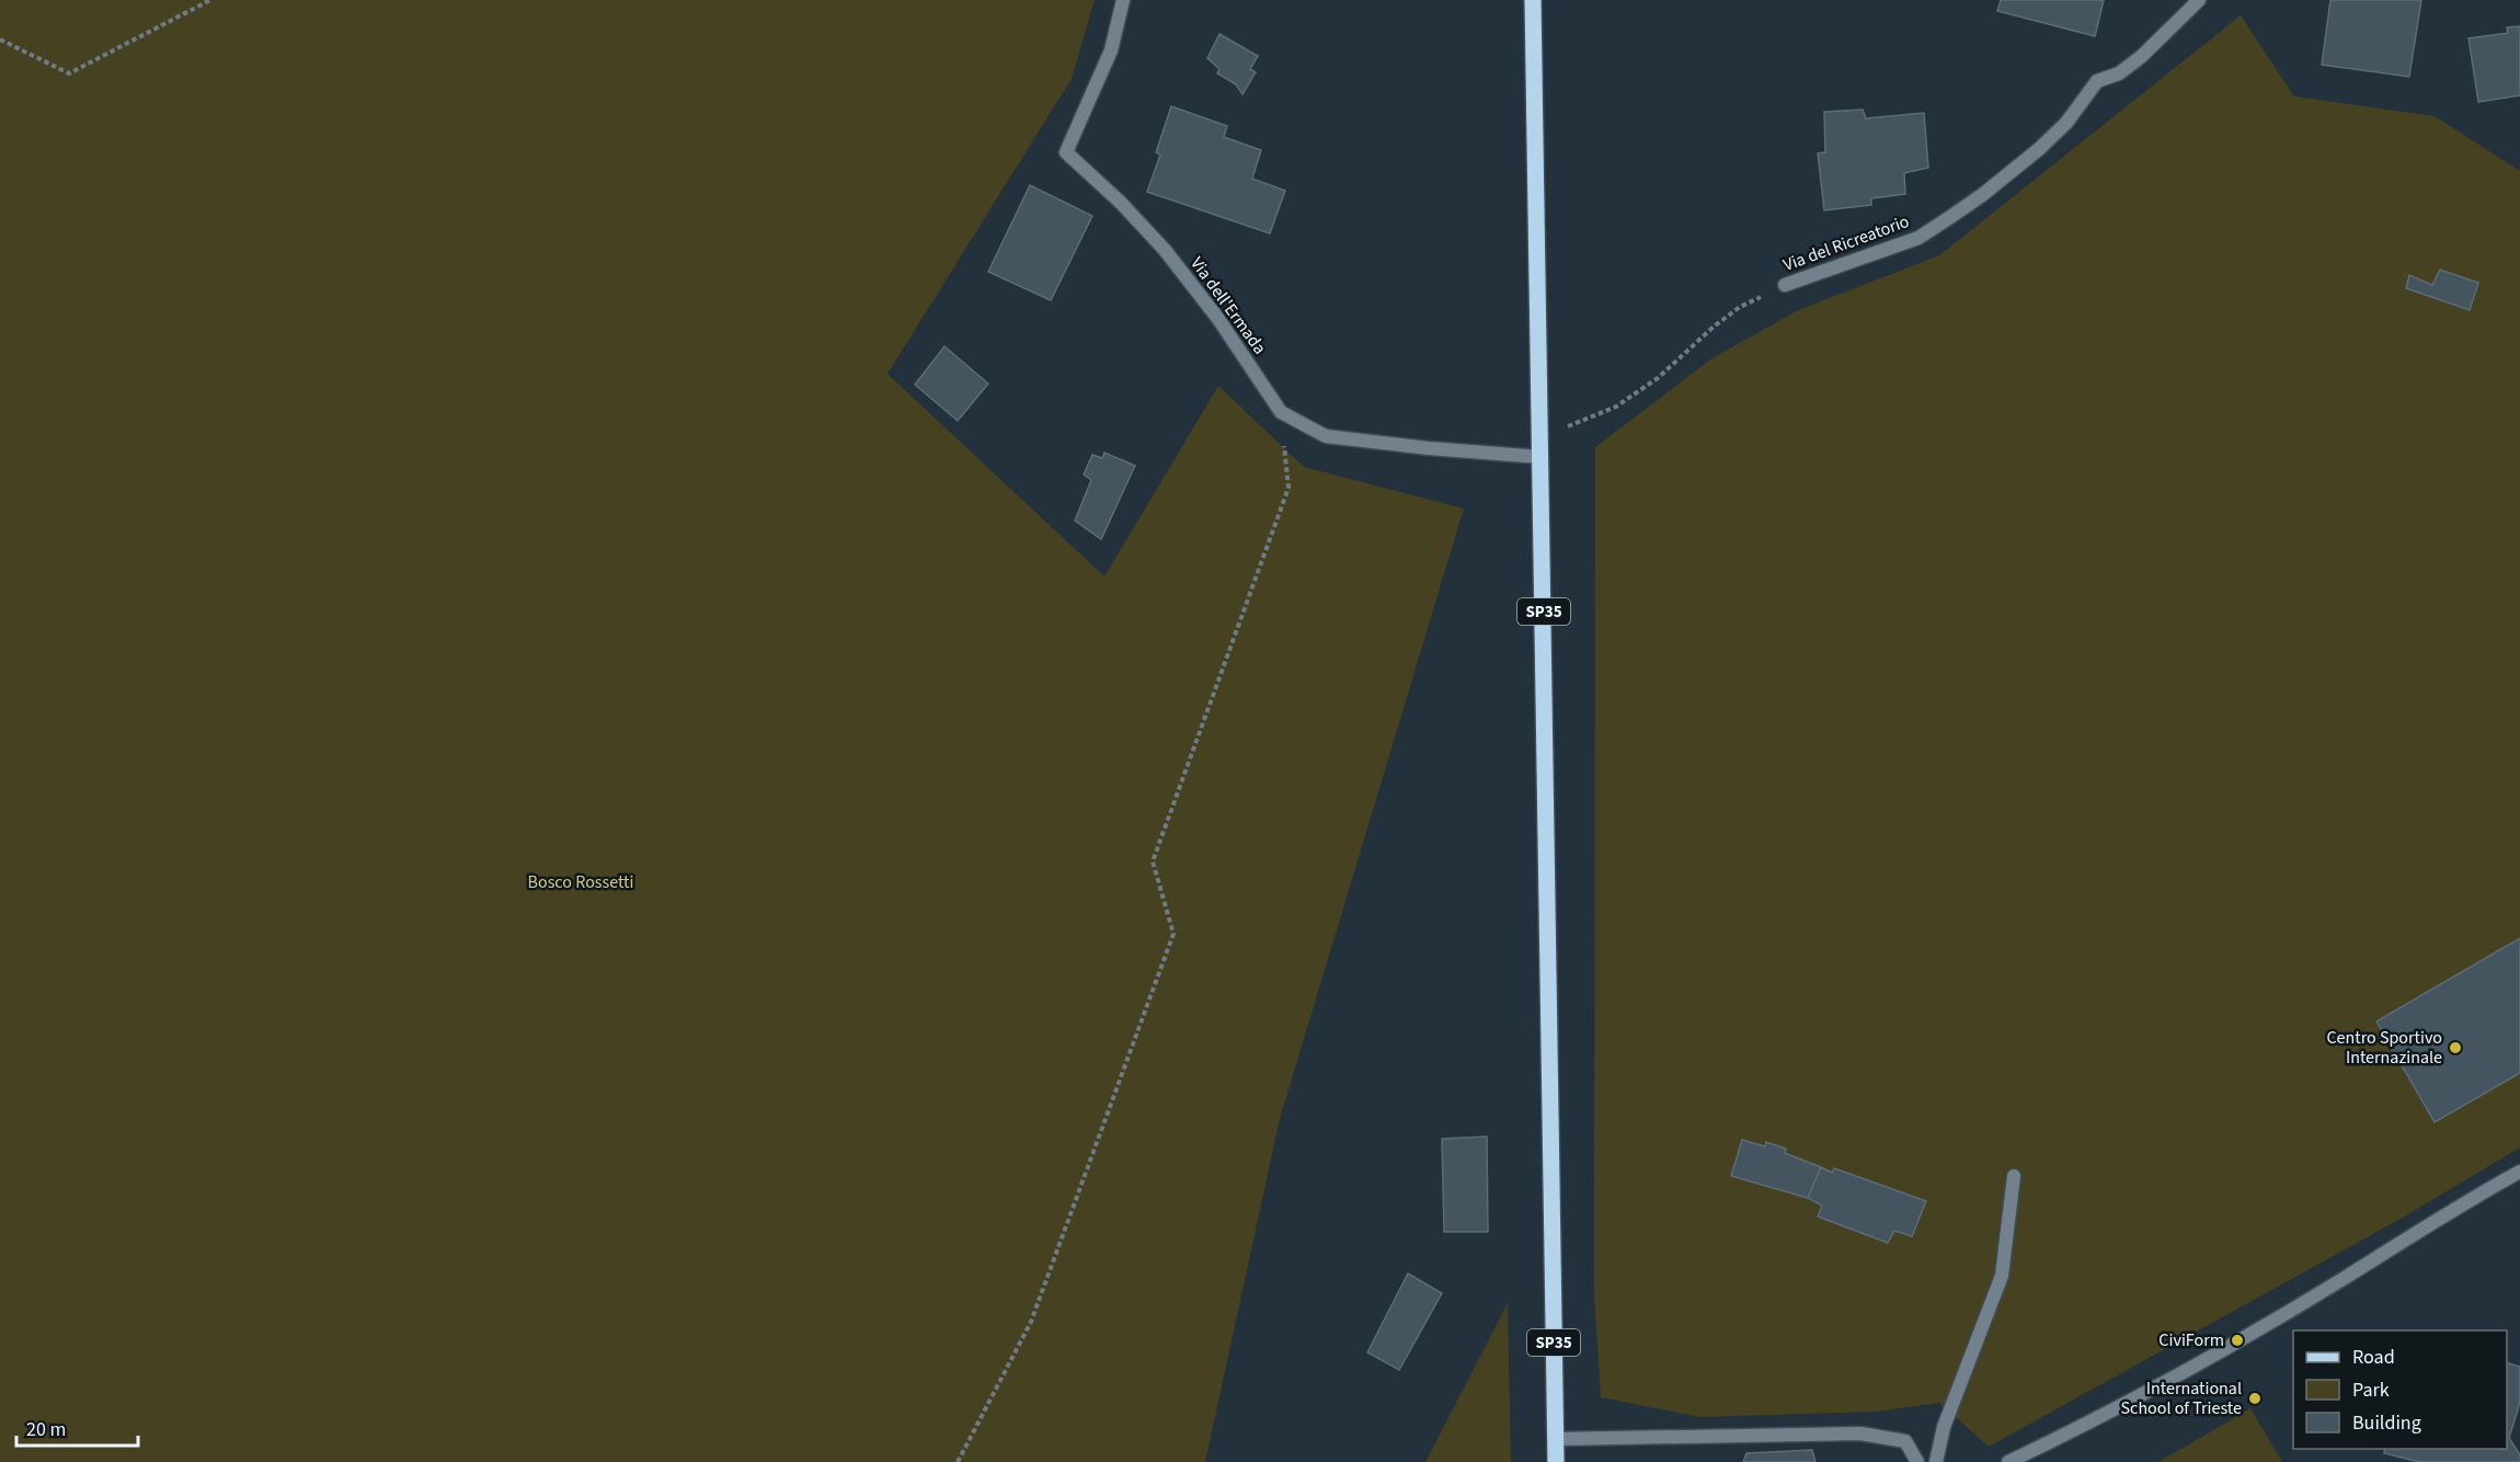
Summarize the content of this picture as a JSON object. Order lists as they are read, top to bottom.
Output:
{
  "streets": {
    "main road": ["SP35"],
    "street": ["Via del Ricreatorio", "Via dell'Ermada"]
  },
  "crossings": [
    ["Via del Ricreatorio", "SP35"],
    ["Via dell'Ermada", "SP35"]
  ],
  "parks": ["Bosco Rossetti"],
  "places": ["Centro Sportivo Internazinale", "CiviForm", "International School of Trieste"],
  "legend": ["Road", "Park", "Building"],
  "scale_bar": "20 m"
}
